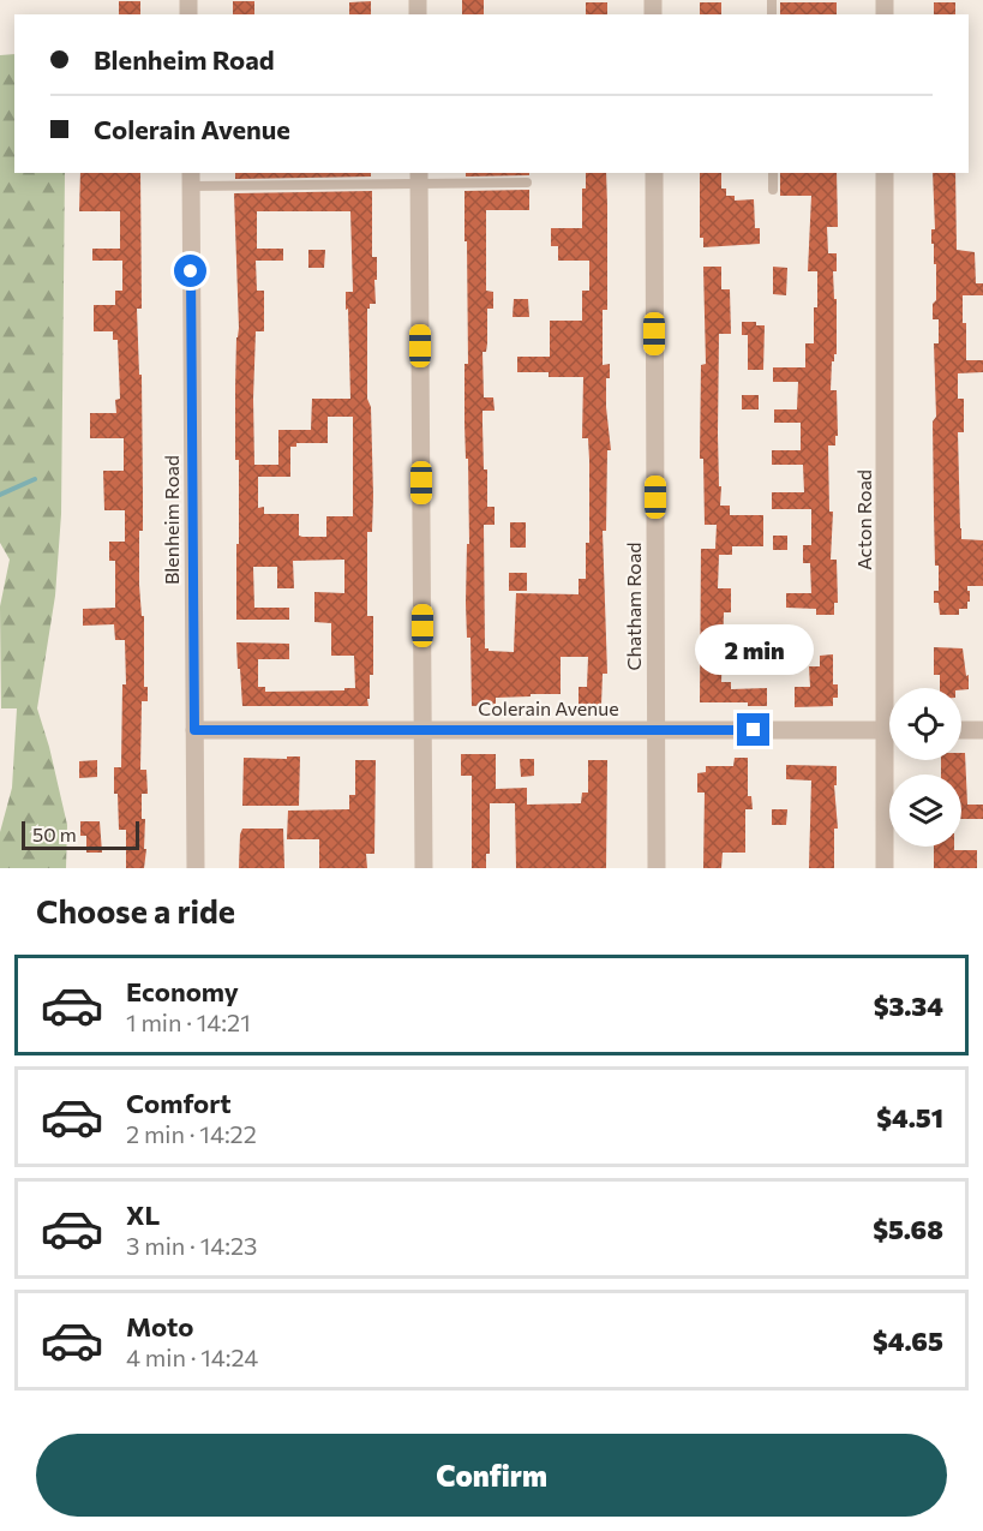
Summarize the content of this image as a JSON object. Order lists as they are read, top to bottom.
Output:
{
  "streets": {
    "street": [
      "Blenheim Road",
      "Acton Road",
      "Chatham Road",
      "Colerain Avenue"
    ]
  },
  "crossings": [
    ["Blenheim Road", "Colerain Avenue"],
    ["Chatham Road", "Colerain Avenue"]
  ],
  "scale_bar": "50 m",
  "page": {
    "banner": ["Blenheim Road", "Colerain Avenue"],
    "bubble": "2 min",
    "scale": "50 m",
    "heading": "Choose a ride",
    "list": [
      {
        "name": "Economy",
        "note": "1 min · 14:21",
        "value": "$3.34"
      },
      {
        "name": "Comfort",
        "note": "2 min · 14:22",
        "value": "$4.51"
      },
      {
        "name": "XL",
        "note": "3 min · 14:23",
        "value": "$5.68"
      },
      {
        "name": "Moto",
        "note": "4 min · 14:24",
        "value": "$4.65"
      }
    ],
    "buttons": "Confirm"
  }
}
